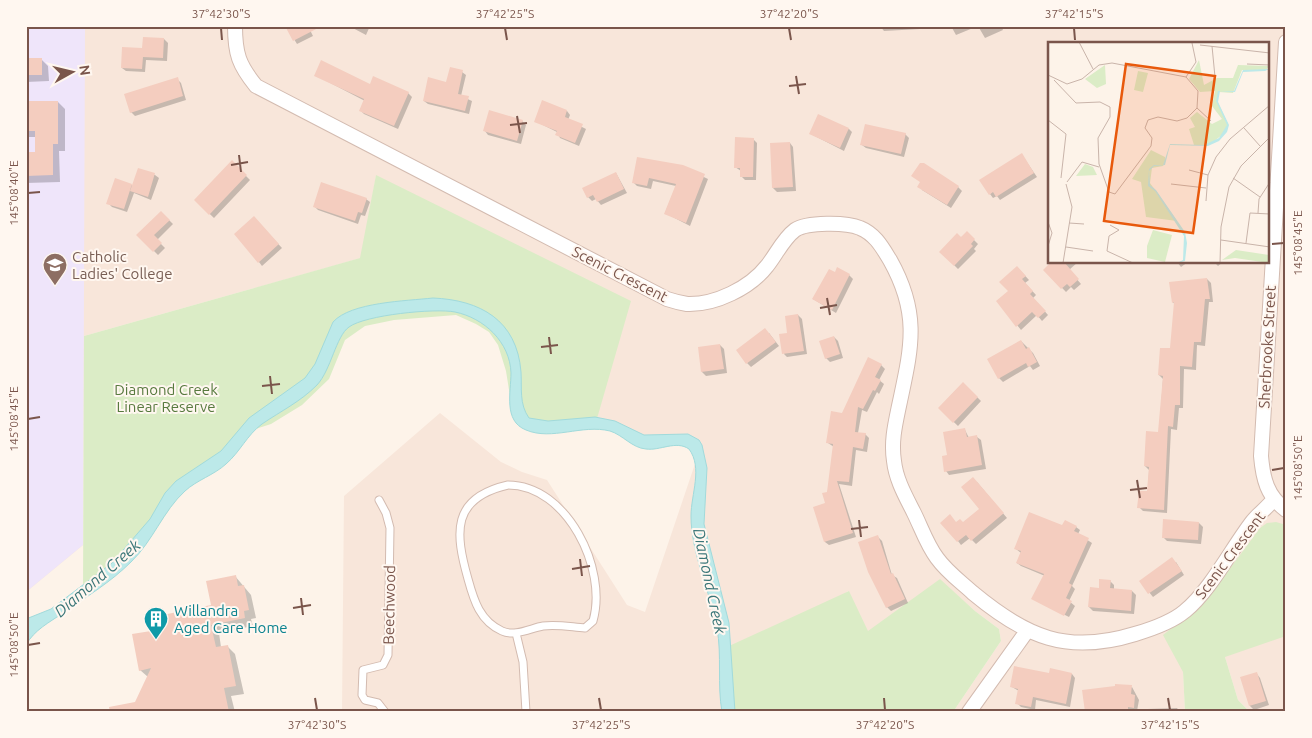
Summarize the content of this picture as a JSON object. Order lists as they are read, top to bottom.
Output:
{
  "streets": {
    "street": ["Scenic Crescent", "Sherbrooke Street"],
    "lane": ["Beechwood"]
  },
  "crossings": [
    ["Scenic Crescent", "Sherbrooke Street"]
  ],
  "water": ["Diamond Creek"],
  "parks": ["Diamond Creek Linear Reserve"],
  "places": {
    "school or university": ["Catholic Ladies' College"],
    "building": ["Willandra Aged Care Home"]
  },
  "north": "right",
  "coordinates": [
    "37°42'30\"S",
    "37°42'25\"S",
    "37°42'20\"S",
    "37°42'15\"S",
    "145°08'40\"E",
    "145°08'45\"E",
    "145°08'50\"E"
  ]
}
